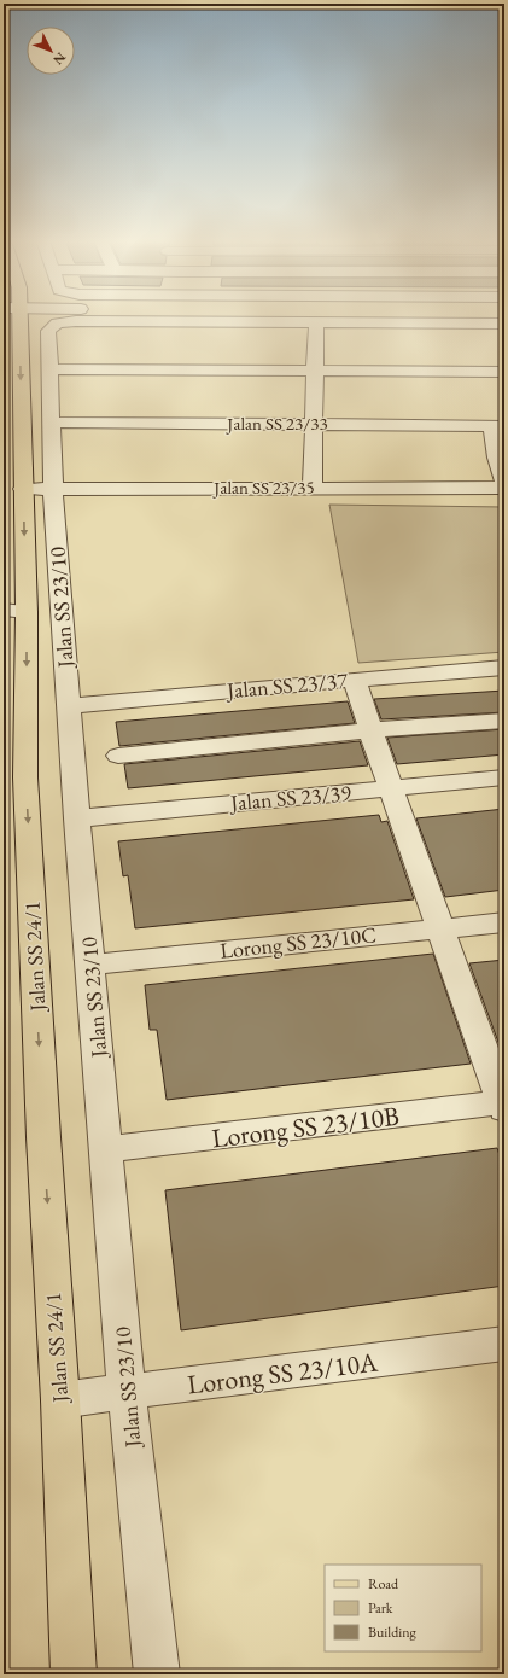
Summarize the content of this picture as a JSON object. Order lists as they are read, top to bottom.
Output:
{
  "streets": {
    "main road": ["Jalan SS 24/1"],
    "street": [
      "Jalan SS 23/33",
      "Jalan SS 23/35",
      "Jalan SS 23/10",
      "Jalan SS 23/37",
      "Jalan SS 23/39",
      "Lorong SS 23/10C",
      "Lorong SS 23/10B",
      "Lorong SS 23/10A"
    ]
  },
  "crossings": [
    ["Jalan SS 23/33", "Jalan SS 23/10"],
    ["Jalan SS 23/35", "Jalan SS 23/10"],
    ["Jalan SS 23/35", "Jalan SS 24/1"],
    ["Jalan SS 23/10", "Jalan SS 23/37"],
    ["Jalan SS 23/10", "Jalan SS 23/39"],
    ["Jalan SS 23/10", "Lorong SS 23/10C"],
    ["Jalan SS 23/10", "Lorong SS 23/10B"],
    ["Jalan SS 23/10", "Lorong SS 23/10A"],
    ["Jalan SS 24/1", "Lorong SS 23/10A"]
  ],
  "one_way": ["Jalan SS 24/1"],
  "legend": ["Road", "Park", "Building"],
  "north": "bottom right"
}
